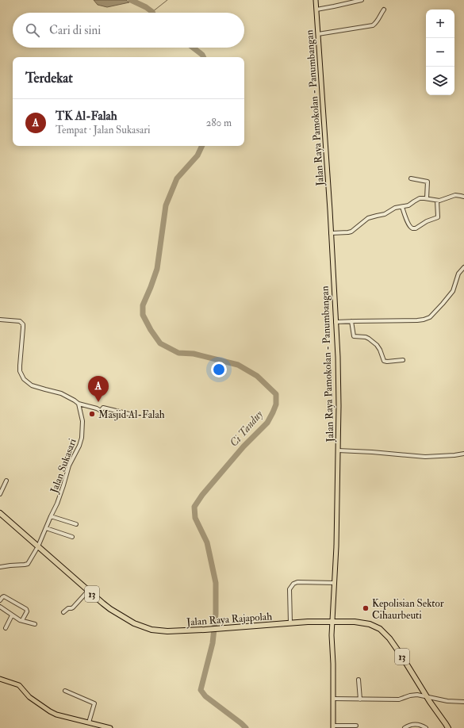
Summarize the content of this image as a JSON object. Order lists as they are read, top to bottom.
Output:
{
  "streets": {
    "highway": ["13", "Jalan Raya Rajapolah"],
    "main road": ["Jalan Raya Pamokolan - Panumbangan"],
    "street": ["Jalan Sukasari"]
  },
  "crossings": [
    ["Jalan Raya Pamokolan - Panumbangan", "Jalan Raya Rajapolah"],
    ["Jalan Sukasari", "Jalan Raya Rajapolah"]
  ],
  "water": ["Ci Tanduy"],
  "places": ["Masjid Al-Falah", "Kepolisian Sektor Cihaurbeuti"],
  "page": {
    "map_buttons": ["+", "−"],
    "search": "Cari di sini",
    "heading": "Terdekat",
    "list": [
      {
        "mark": "A",
        "name": "TK Al-Falah",
        "note": "Tempat · Jalan Sukasari",
        "value": "280 m"
      }
    ],
    "pins": "A"
  }
}
